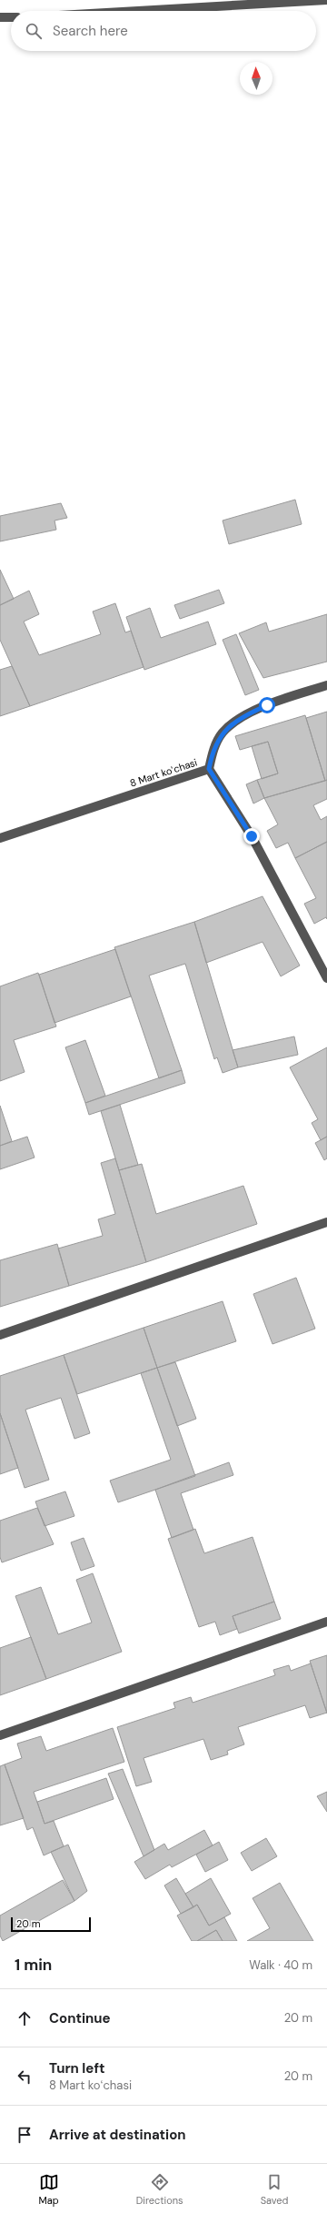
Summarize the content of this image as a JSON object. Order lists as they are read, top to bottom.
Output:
{
  "streets": {
    "street": ["8 Mart koʻchasi"]
  },
  "scale_bar": "20 m",
  "north": "top",
  "page": {
    "search": "Search here",
    "scale": "20 m",
    "heading": ["1 min", "Walk · 40 m"],
    "list": [
      ["Continue", "20 m"],
      ["Turn left", "8 Mart koʻchasi", "20 m"],
      "Arrive at destination"
    ],
    "nav": ["Map", "Directions", "Saved"]
  }
}
